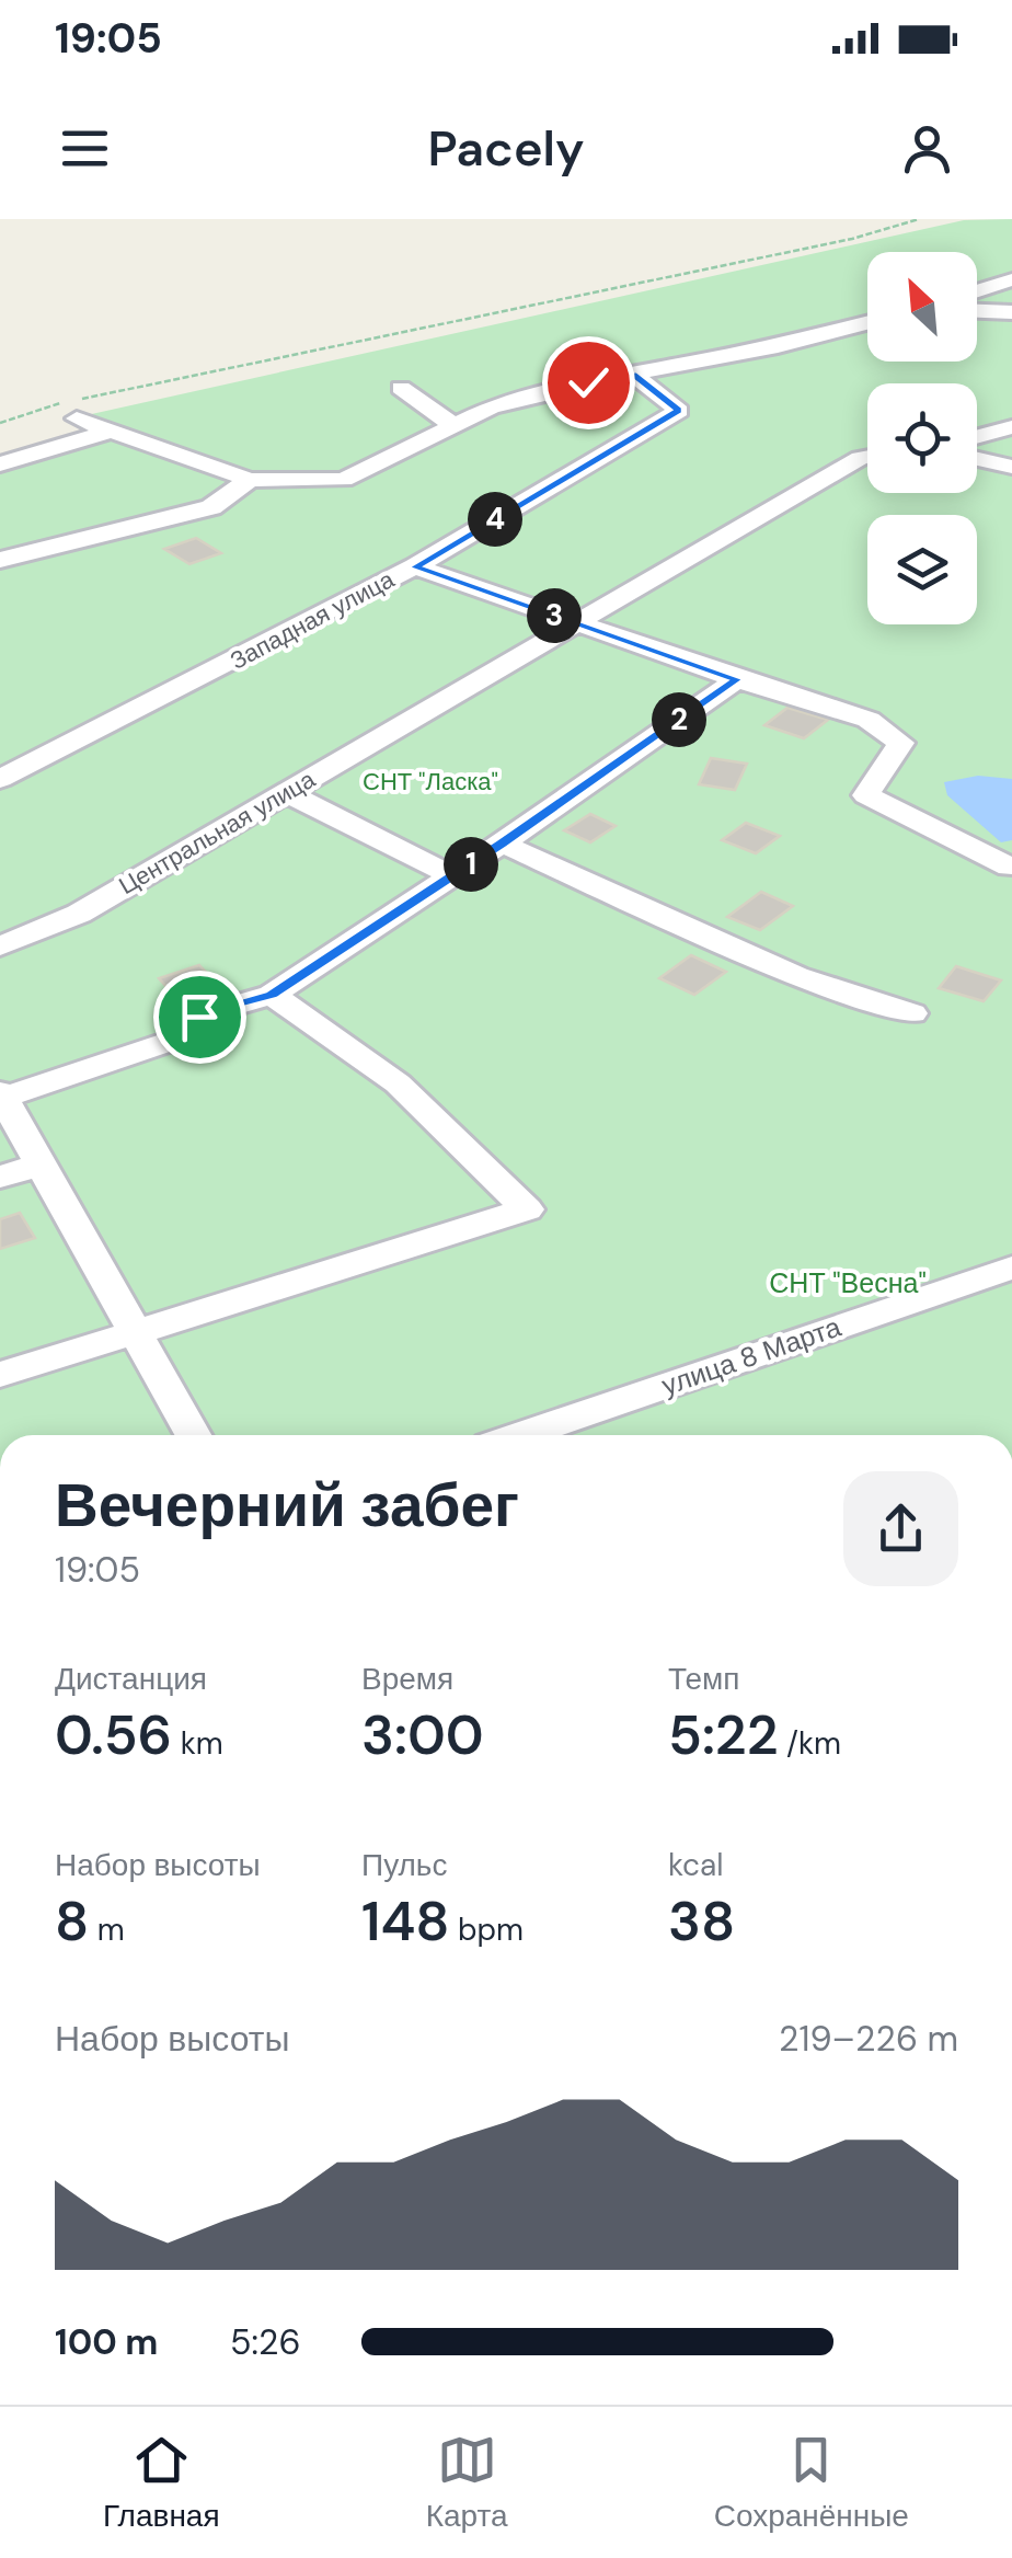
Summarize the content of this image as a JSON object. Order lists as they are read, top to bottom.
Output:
{
  "streets": {
    "street": ["Западная улица", "Центральная улица", "улица 8 Марта"]
  },
  "parks": ["СНТ \"Ласка\"", "СНТ \"Весна\""],
  "north": "top left",
  "page": {
    "status": "19:05",
    "header": "Pacely",
    "pins": [
      "4",
      "3",
      "2",
      "1"
    ],
    "heading": ["Вечерний забег", "19:05"],
    "stats": [
      ["Дистанция", "0.56 km"],
      ["Время", "3:00"],
      ["Темп", "5:22 /km"],
      ["Набор высоты", "8 m"],
      ["Пульс", "148 bpm"],
      ["kcal", "38"]
    ],
    "chart": ["Набор высоты", "219–226 m"],
    "list": [
      {
        "name": "100 m",
        "note": "5:26"
      }
    ],
    "tabs": ["Главная", "Карта", "Сохранённые"]
  }
}
